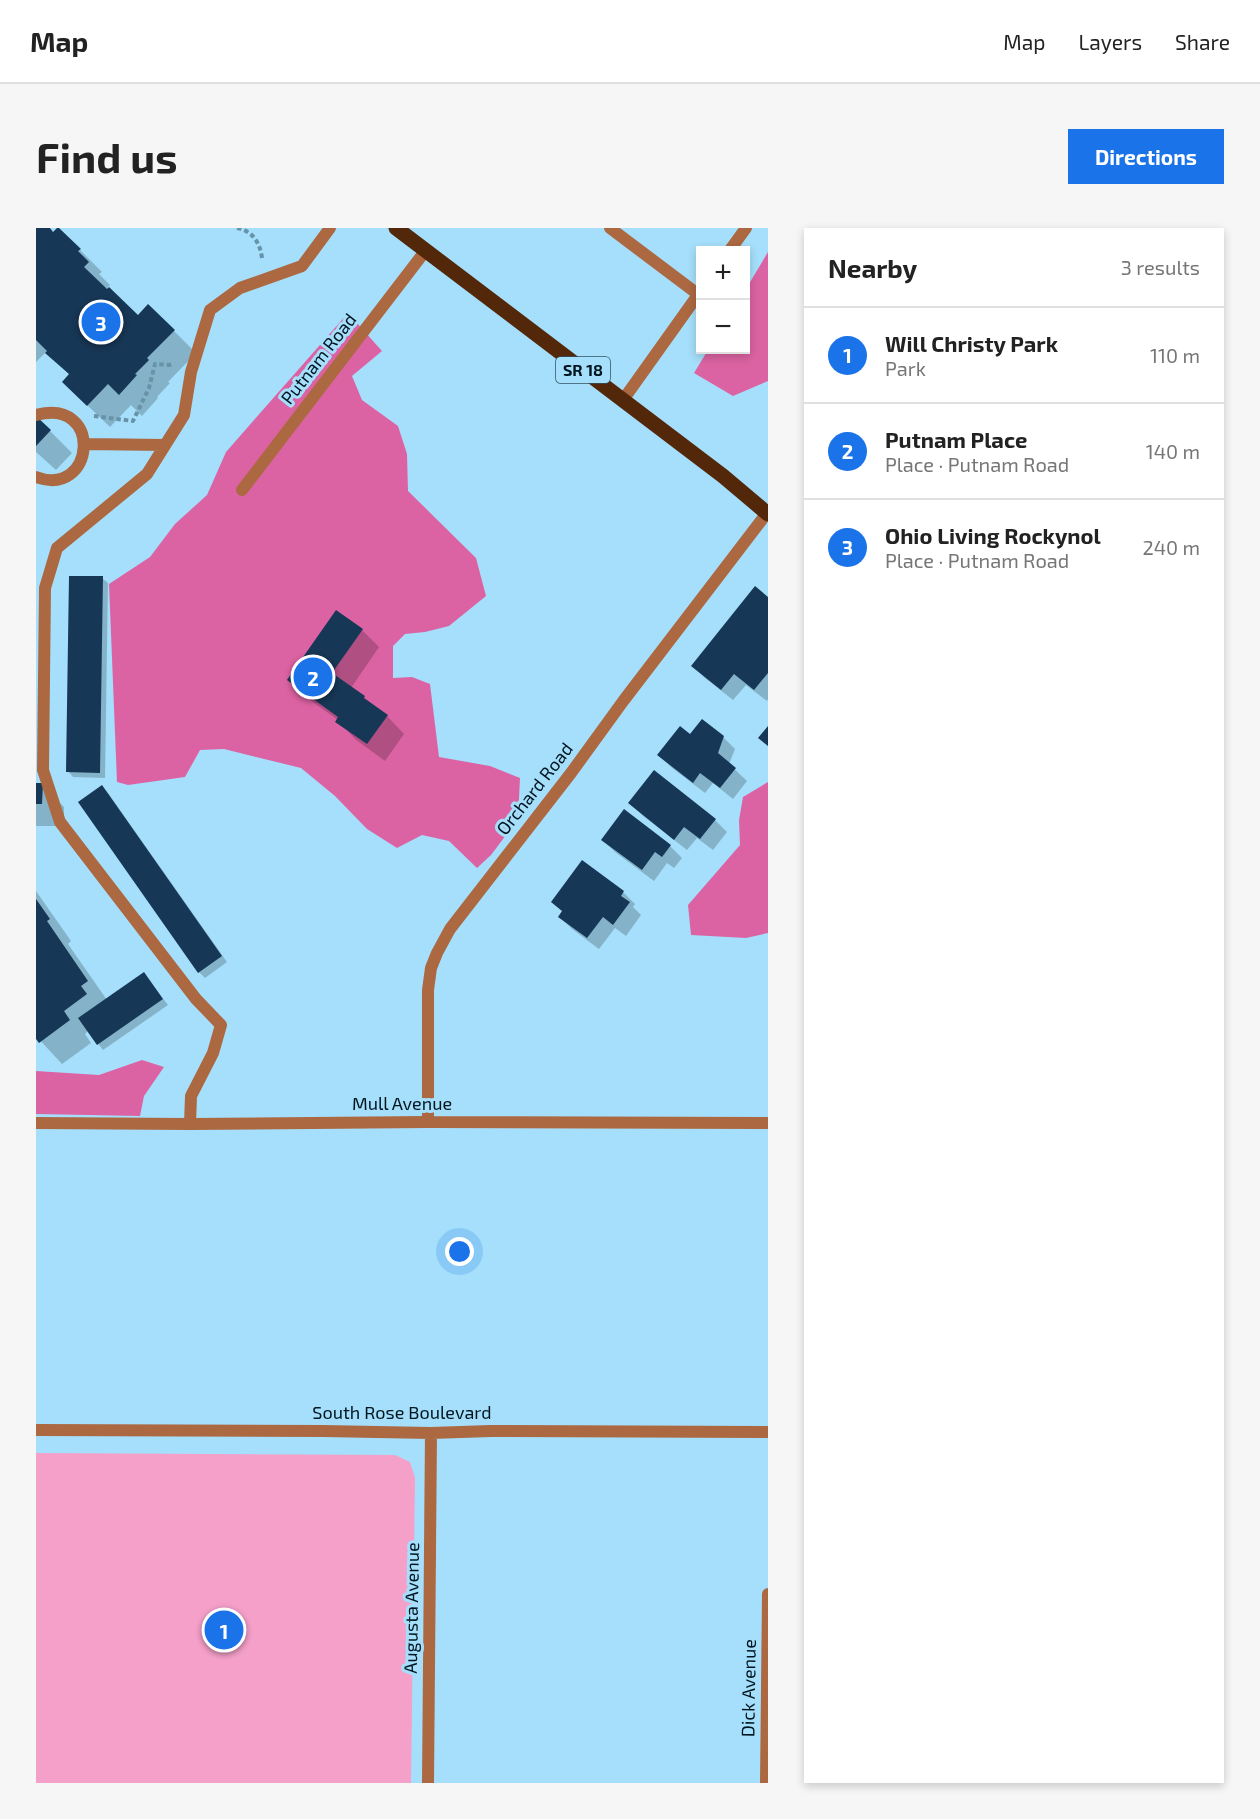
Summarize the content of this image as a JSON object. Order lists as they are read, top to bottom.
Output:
{
  "streets": {
    "main road": ["SR 18"],
    "street": [
      "Putnam Road",
      "Orchard Road",
      "Mull Avenue",
      "South Rose Boulevard",
      "Augusta Avenue",
      "Dick Avenue"
    ]
  },
  "crossings": [
    ["Putnam Road", "SR 18"],
    ["SR 18", "Orchard Road"],
    ["Orchard Road", "Mull Avenue"],
    ["South Rose Boulevard", "Augusta Avenue"]
  ],
  "page": {
    "header": "Map",
    "nav": ["Map", "Layers", "Share"],
    "buttons": "Directions",
    "title": "Find us",
    "heading": ["Nearby", "3 results"],
    "map_buttons": ["+", "−"],
    "pins": ["3", "2", "1"],
    "list": [
      {
        "mark": "1",
        "name": "Will Christy Park",
        "note": "Park",
        "value": "110 m"
      },
      {
        "mark": "2",
        "name": "Putnam Place",
        "note": "Place · Putnam Road",
        "value": "140 m"
      },
      {
        "mark": "3",
        "name": "Ohio Living Rockynol",
        "note": "Place · Putnam Road",
        "value": "240 m"
      }
    ]
  }
}
